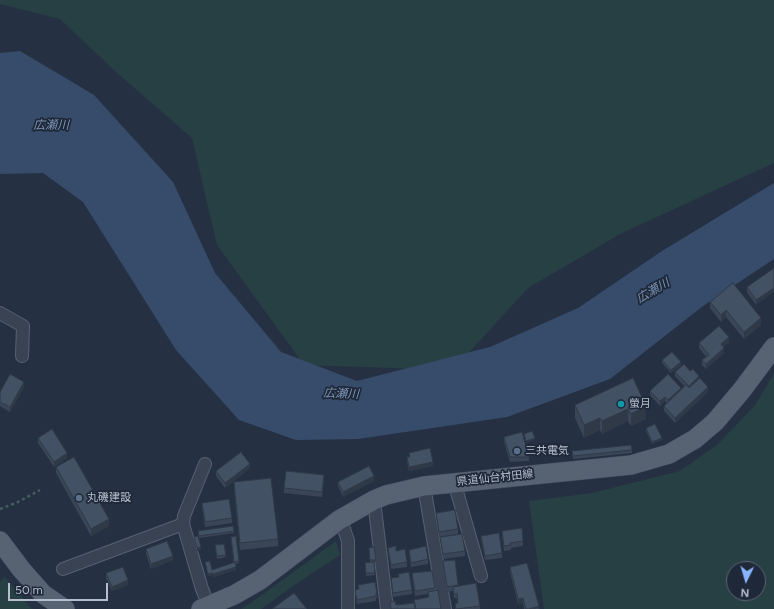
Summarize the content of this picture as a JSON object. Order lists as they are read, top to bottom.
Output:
{
  "streets": {
    "main road": ["県道仙台村田線"]
  },
  "water": ["広瀬川"],
  "places": ["螢月", "三共電気", "丸磯建設"],
  "scale_bar": "50 m",
  "north": "bottom"
}
